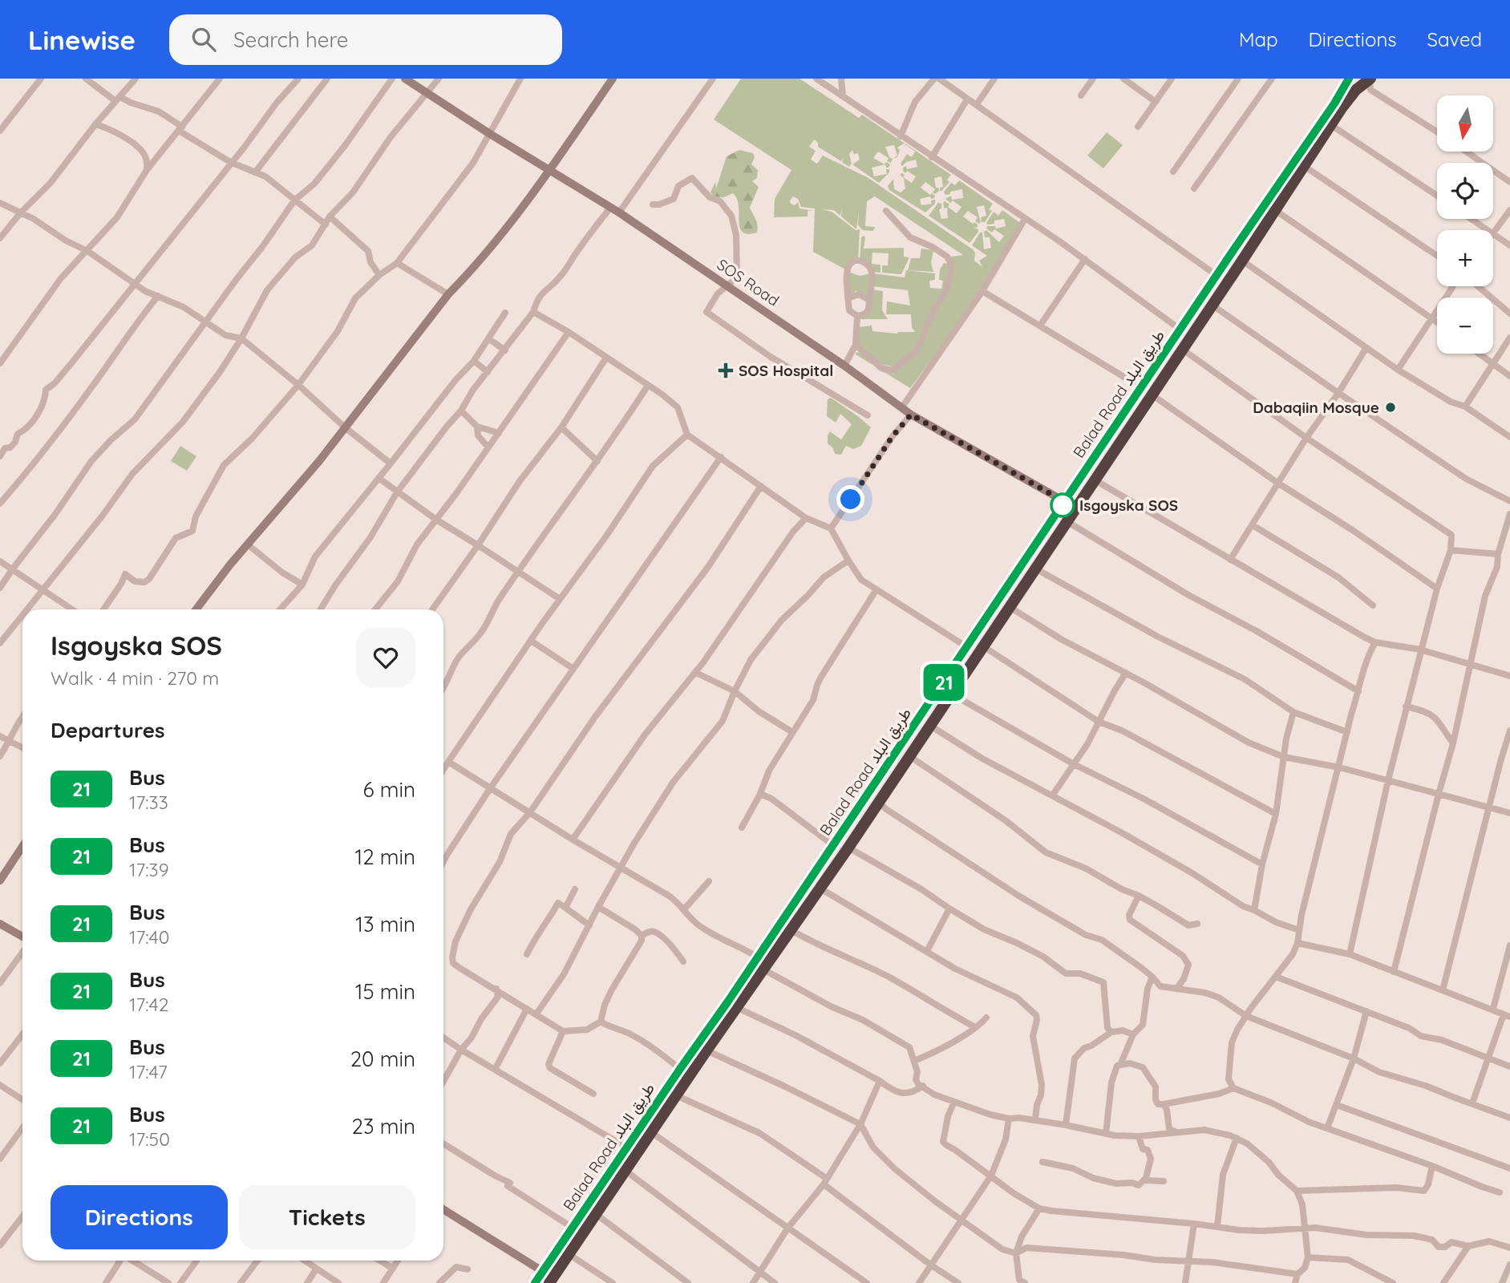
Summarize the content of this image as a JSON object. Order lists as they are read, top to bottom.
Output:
{
  "streets": {
    "highway": ["Balad Road طريق البلد"],
    "street": ["SOS Road"]
  },
  "crossings": [
    ["SOS Road", "Balad Road طريق البلد"]
  ],
  "places": {
    "health": ["SOS Hospital"],
    "other": ["Dabaqiin Mosque", "Isgoyska SOS"]
  },
  "lines": ["bus line 21"],
  "north": "bottom",
  "page": {
    "header": "Linewise",
    "search": "Search here",
    "nav": ["Map", "Directions", "Saved"],
    "on_map": "21",
    "map_buttons": ["+", "−"],
    "heading": [
      ["Isgoyska SOS", "Walk · 4 min · 270 m"],
      "Departures"
    ],
    "list": [
      {
        "mark": "21",
        "name": "Bus",
        "note": "17:33",
        "value": "6 min"
      },
      {
        "mark": "21",
        "name": "Bus",
        "note": "17:39",
        "value": "12 min"
      },
      {
        "mark": "21",
        "name": "Bus",
        "note": "17:40",
        "value": "13 min"
      },
      {
        "mark": "21",
        "name": "Bus",
        "note": "17:42",
        "value": "15 min"
      },
      {
        "mark": "21",
        "name": "Bus",
        "note": "17:47",
        "value": "20 min"
      },
      {
        "mark": "21",
        "name": "Bus",
        "note": "17:50",
        "value": "23 min"
      }
    ],
    "buttons": ["Directions", "Tickets"]
  }
}
